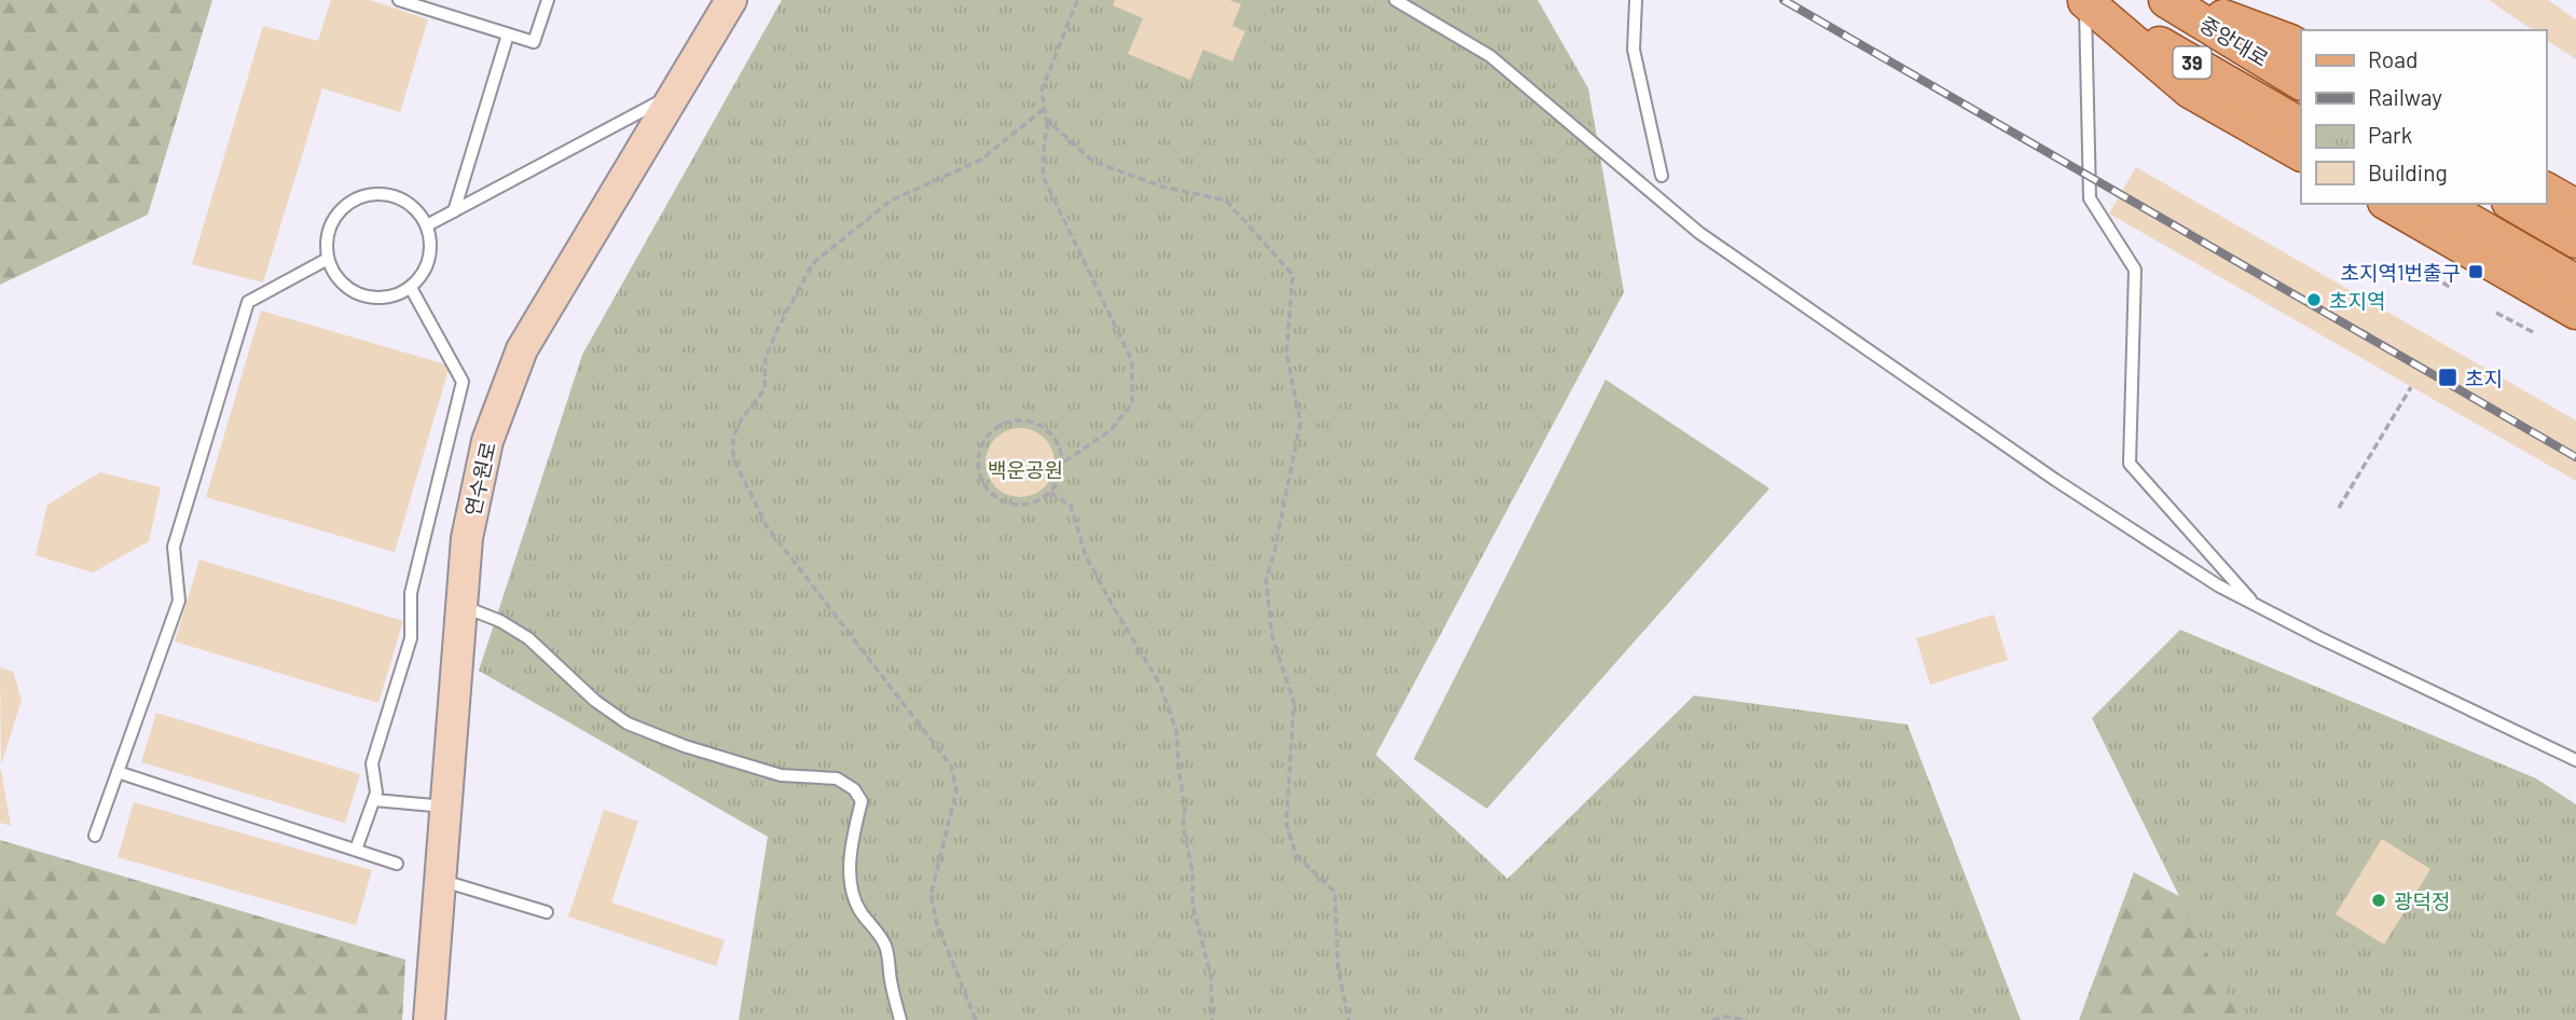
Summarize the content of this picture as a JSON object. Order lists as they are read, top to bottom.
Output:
{
  "streets": {
    "main road": ["중앙대로", "39"],
    "street": ["연수원로"]
  },
  "parks": ["백운공원"],
  "places": {
    "transit": ["초지역1번출구", "초지"],
    "other": ["초지역", "광덕정"]
  },
  "legend": [
    "Road",
    "Railway",
    "Park",
    "Building"
  ]
}
